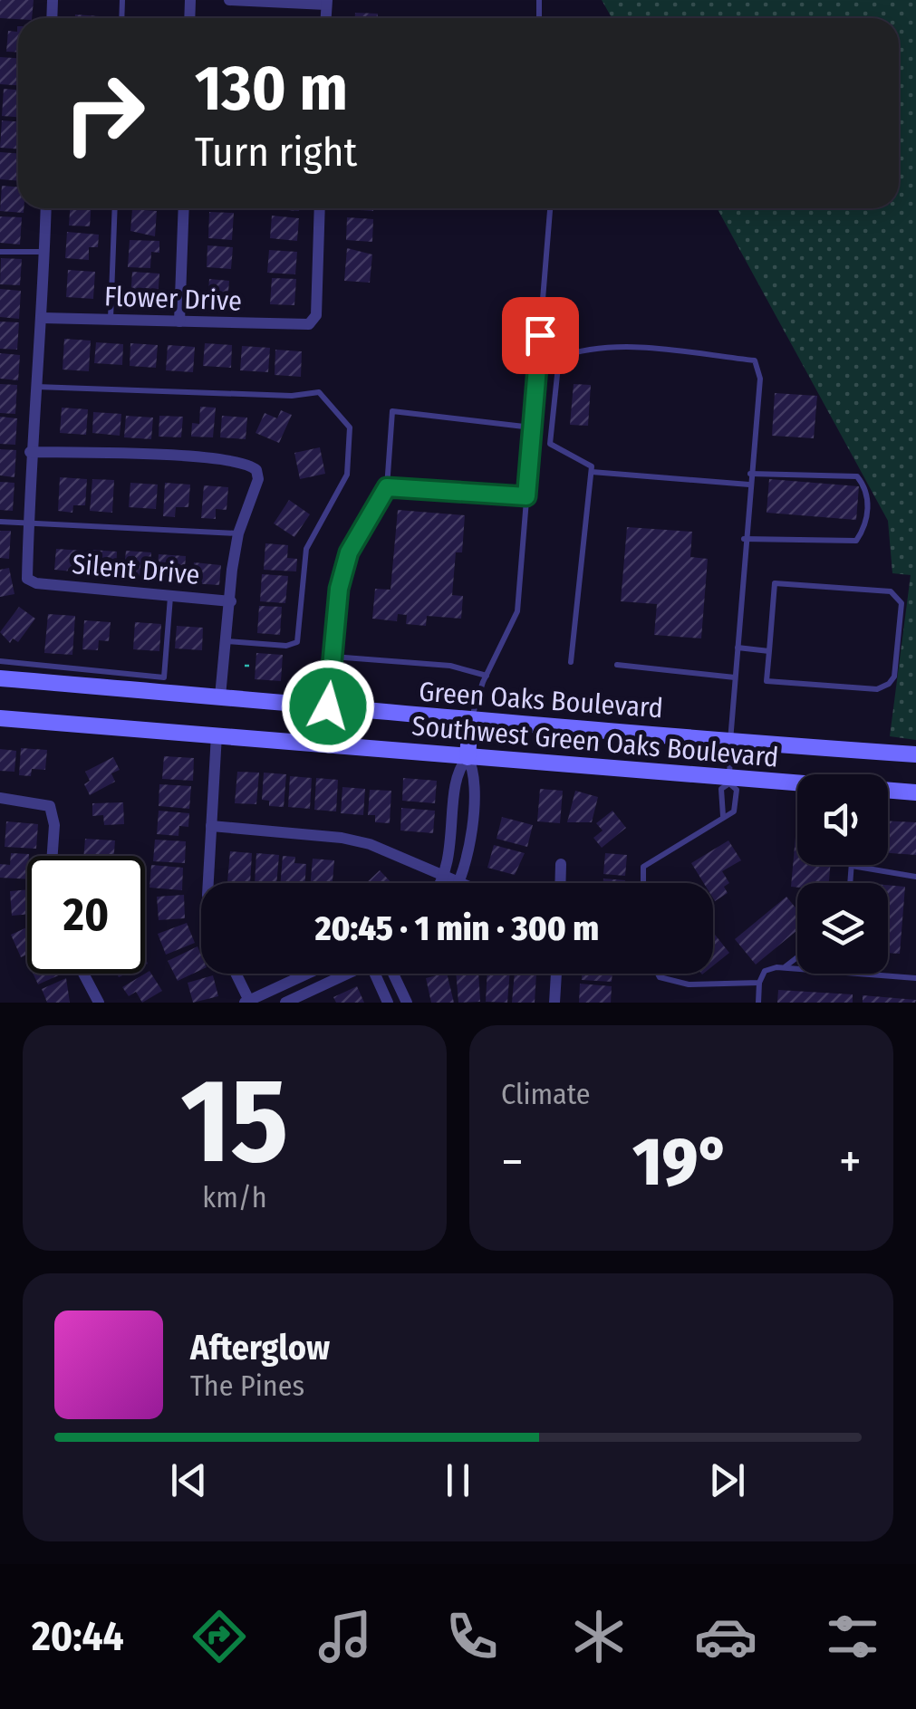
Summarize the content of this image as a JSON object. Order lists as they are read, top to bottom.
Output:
{
  "streets": {
    "main road": ["Green Oaks Boulevard", "Southwest Green Oaks Boulevard"],
    "street": ["Flower Drive", "Silent Drive"]
  },
  "page": {
    "turn": ["130 m", "Turn right"],
    "limit": "20",
    "trip": "20:45 · 1 min · 300 m",
    "tile": [
      ["15", "km/h"],
      "Climate"
    ],
    "heat": ["−", "19°", "+"],
    "song": ["Afterglow", "The Pines"],
    "tabs": "20:44"
  }
}
